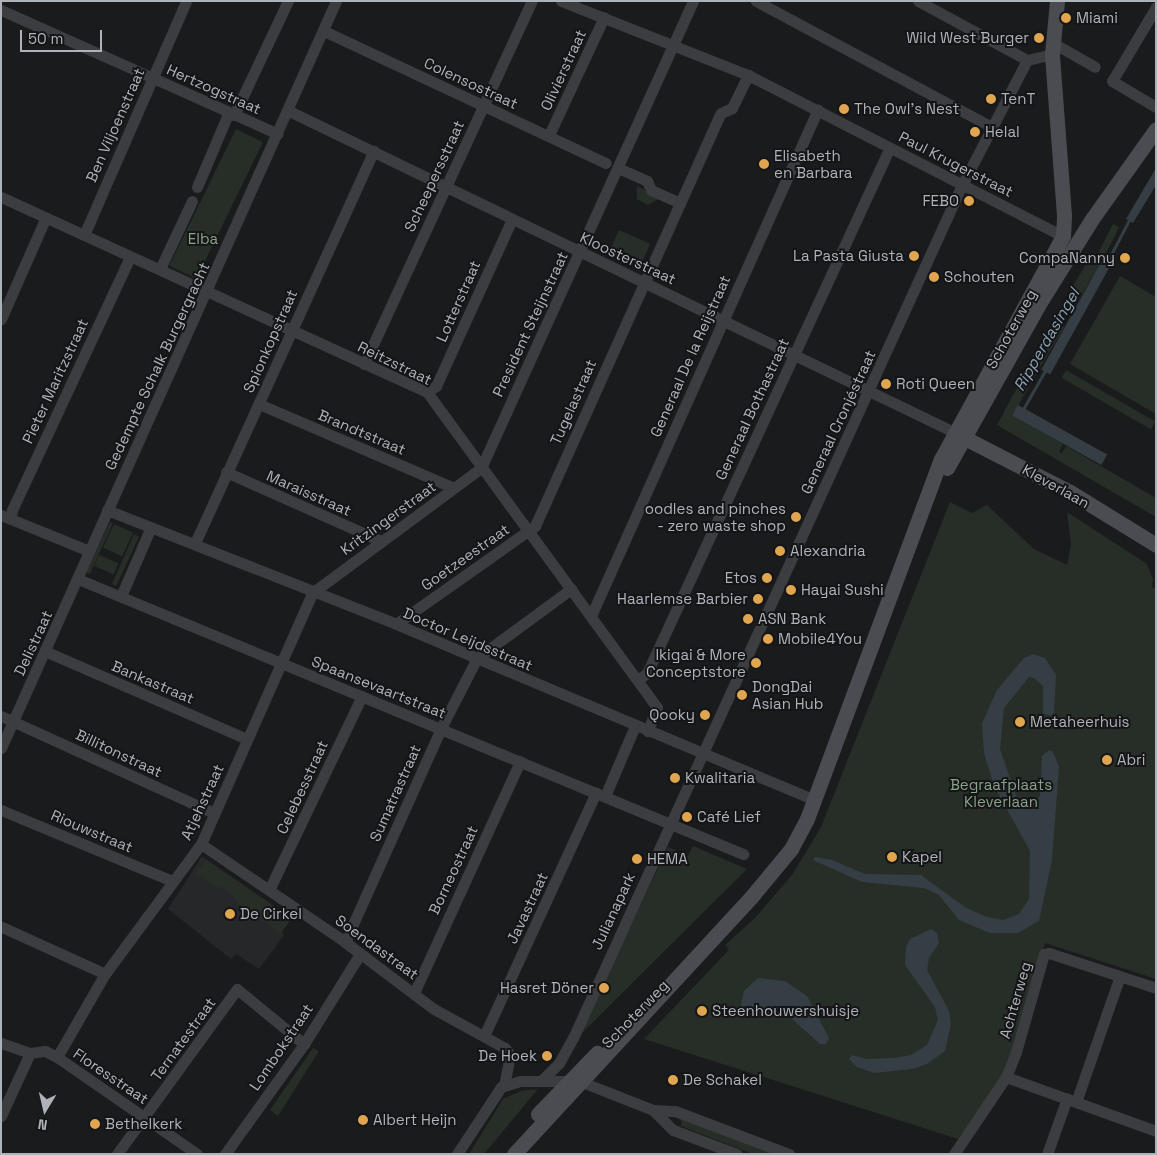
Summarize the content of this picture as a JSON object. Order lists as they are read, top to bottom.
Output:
{
  "streets": {
    "main road": ["Schoterweg", "Kleverlaan"],
    "street": [
      "Olivierstraat",
      "Colensostraat",
      "Hertzogstraat",
      "Ben Viljoenstraat",
      "Paul Krugerstraat",
      "Scheepersstraat",
      "Kloosterstraat",
      "Lotterstraat",
      "President Steijnstraat",
      "Spionkopstraat",
      "Generaal De la Reijstraat",
      "Reitzstraat",
      "Gedempte Schalk Burgergracht",
      "Pieter Maritzstraat",
      "Tugelastraat",
      "Generaal Bothastraat",
      "Generaal Cronjéstraat",
      "Brandtstraat",
      "Maraisstraat",
      "Kritzingerstraat",
      "Goetzeestraat",
      "Doctor Leijdsstraat",
      "Delistraat",
      "Bankastraat",
      "Spaansevaartstraat",
      "Billitonstraat",
      "Celebesstraat",
      "Sumatrastraat",
      "Atjehstraat",
      "Riouwstraat",
      "Borneostraat",
      "Javastraat",
      "Julianapark",
      "Soendastraat",
      "Achterweg",
      "Ternatestraat",
      "Lombokstraat",
      "Floresstraat"
    ]
  },
  "crossings": [
    ["Olivierstraat", "Colensostraat"],
    ["Olivierstraat", "Paul Krugerstraat"],
    ["Colensostraat", "Scheepersstraat"],
    ["Colensostraat", "Gedempte Schalk Burgergracht"],
    ["Hertzogstraat", "Ben Viljoenstraat"],
    ["Hertzogstraat", "Gedempte Schalk Burgergracht"],
    ["Ben Viljoenstraat", "Reitzstraat"],
    ["Paul Krugerstraat", "President Steijnstraat"],
    ["Paul Krugerstraat", "Schoterweg"],
    ["Paul Krugerstraat", "Generaal De la Reijstraat"],
    ["Paul Krugerstraat", "Generaal Bothastraat"],
    ["Paul Krugerstraat", "Generaal Cronjéstraat"],
    ["Scheepersstraat", "Kloosterstraat"],
    ["Scheepersstraat", "Reitzstraat"],
    ["Kloosterstraat", "Lotterstraat"],
    ["Kloosterstraat", "President Steijnstraat"],
    ["Kloosterstraat", "Schoterweg"],
    ["Kloosterstraat", "Spionkopstraat"],
    ["Kloosterstraat", "Generaal De la Reijstraat"],
    ["Kloosterstraat", "Gedempte Schalk Burgergracht"],
    ["Kloosterstraat", "Tugelastraat"],
    ["Kloosterstraat", "Generaal Bothastraat"],
    ["Kloosterstraat", "Generaal Cronjéstraat"],
    ["Kloosterstraat", "Kleverlaan"],
    ["Lotterstraat", "Reitzstraat"],
    ["President Steijnstraat", "Reitzstraat"],
    ["President Steijnstraat", "Kritzingerstraat"],
    ["Schoterweg", "Kleverlaan"],
    ["Schoterweg", "Doctor Leijdsstraat"],
    ["Spionkopstraat", "Reitzstraat"],
    ["Spionkopstraat", "Brandtstraat"],
    ["Spionkopstraat", "Maraisstraat"],
    ["Spionkopstraat", "Doctor Leijdsstraat"],
    ["Generaal De la Reijstraat", "Reitzstraat"],
    ["Reitzstraat", "Gedempte Schalk Burgergracht"],
    ["Reitzstraat", "Pieter Maritzstraat"],
    ["Reitzstraat", "Tugelastraat"],
    ["Reitzstraat", "Generaal Bothastraat"],
    ["Reitzstraat", "Kritzingerstraat"],
    ["Reitzstraat", "Goetzeestraat"],
    ["Reitzstraat", "Doctor Leijdsstraat"],
    ["Gedempte Schalk Burgergracht", "Doctor Leijdsstraat"],
    ["Gedempte Schalk Burgergracht", "Delistraat"],
    ["Tugelastraat", "Goetzeestraat"],
    ["Generaal Cronjéstraat", "Doctor Leijdsstraat"],
    ["Generaal Cronjéstraat", "Spaansevaartstraat"],
    ["Generaal Cronjéstraat", "Julianapark"],
    ["Brandtstraat", "Kritzingerstraat"],
    ["Maraisstraat", "Kritzingerstraat"],
    ["Kritzingerstraat", "Doctor Leijdsstraat"],
    ["Kritzingerstraat", "Atjehstraat"],
    ["Goetzeestraat", "Doctor Leijdsstraat"],
    ["Doctor Leijdsstraat", "Sumatrastraat"],
    ["Doctor Leijdsstraat", "Atjehstraat"],
    ["Doctor Leijdsstraat", "Javastraat"],
    ["Delistraat", "Bankastraat"],
    ["Delistraat", "Spaansevaartstraat"],
    ["Delistraat", "Billitonstraat"],
    ["Bankastraat", "Atjehstraat"],
    ["Spaansevaartstraat", "Celebesstraat"],
    ["Spaansevaartstraat", "Sumatrastraat"],
    ["Spaansevaartstraat", "Atjehstraat"],
    ["Spaansevaartstraat", "Borneostraat"],
    ["Spaansevaartstraat", "Javastraat"],
    ["Spaansevaartstraat", "Julianapark"],
    ["Billitonstraat", "Atjehstraat"],
    ["Celebesstraat", "Soendastraat"],
    ["Sumatrastraat", "Soendastraat"],
    ["Atjehstraat", "Riouwstraat"],
    ["Atjehstraat", "Soendastraat"],
    ["Atjehstraat", "Floresstraat"],
    ["Borneostraat", "Soendastraat"],
    ["Javastraat", "Soendastraat"],
    ["Soendastraat", "Lombokstraat"],
    ["Ternatestraat", "Lombokstraat"],
    ["Ternatestraat", "Floresstraat"]
  ],
  "water": ["Ripperdasingel"],
  "parks": ["Elba", "Begraafplaats Kleverlaan"],
  "places": [
    "Miami",
    "Wild West Burger",
    "TenT",
    "The Owl’s Nest",
    "Helal",
    "Elisabeth en Barbara",
    "FEBO",
    "La Pasta Giusta",
    "CompaNanny",
    "Schouten",
    "Roti Queen",
    "oodles and pinches - zero waste shop",
    "Alexandria",
    "Etos",
    "Hayai Sushi",
    "Haarlemse Barbier",
    "ASN Bank",
    "Mobile4You",
    "Ikigai & More Conceptstore",
    "DongDai Asian Hub",
    "Qooky",
    "Metaheerhuis",
    "Abri",
    "Kwalitaria",
    "Café Lief",
    "Kapel",
    "HEMA",
    "De Cirkel",
    "Hasret Döner",
    "Steenhouwershuisje",
    "De Hoek",
    "De Schakel",
    "Albert Heijn",
    "Bethelkerk"
  ],
  "scale_bar": "50 m",
  "north": "bottom"
}
